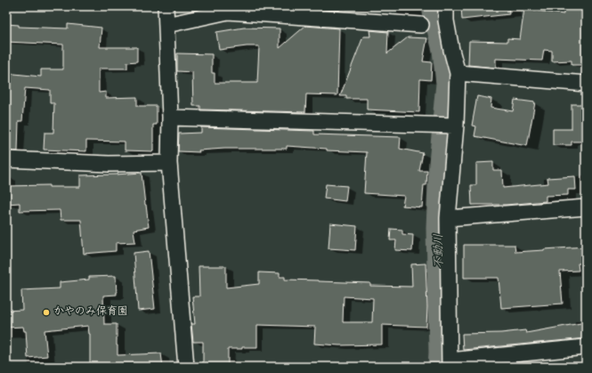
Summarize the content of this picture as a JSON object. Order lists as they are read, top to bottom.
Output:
{
  "water": ["不動川"],
  "places": ["かやのみ保育園"]
}
